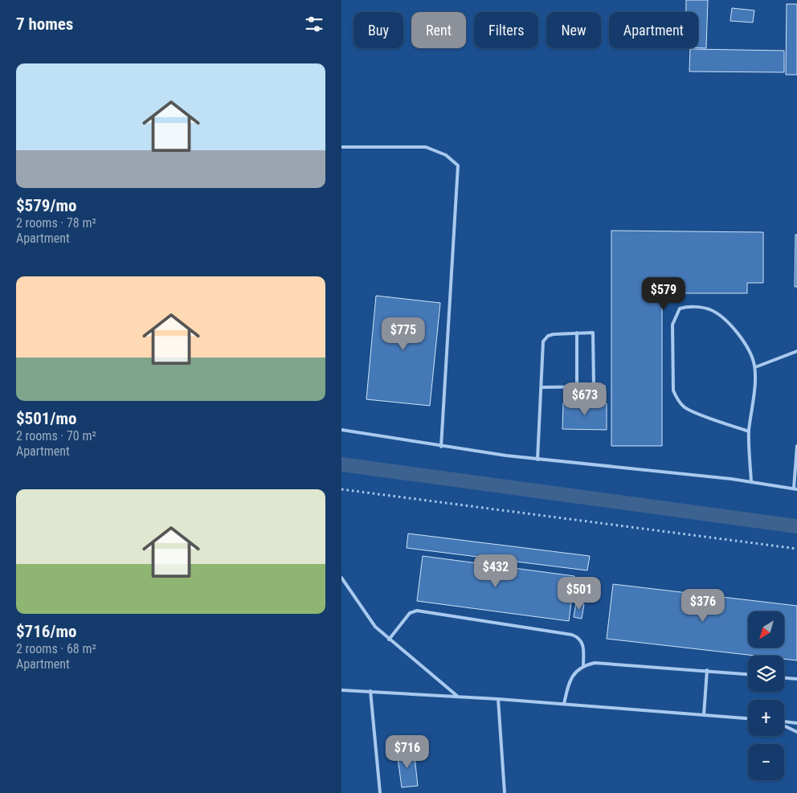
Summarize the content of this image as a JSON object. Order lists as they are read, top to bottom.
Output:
{
  "north": "bottom left",
  "page": {
    "heading": "7 homes",
    "chip": [
      "Buy",
      "Rent",
      "Filters",
      "New",
      "Apartment"
    ],
    "list": [
      {
        "name": "$579/mo",
        "note": "2 rooms · 78 m² · Apartment"
      },
      {
        "name": "$501/mo",
        "note": "2 rooms · 70 m² · Apartment"
      },
      {
        "name": "$716/mo",
        "note": "2 rooms · 68 m² · Apartment"
      }
    ],
    "price": [
      "$579",
      "$775",
      "$673",
      "$432",
      "$501",
      "$376",
      "$716"
    ],
    "map_buttons": ["+", "−"]
  }
}
